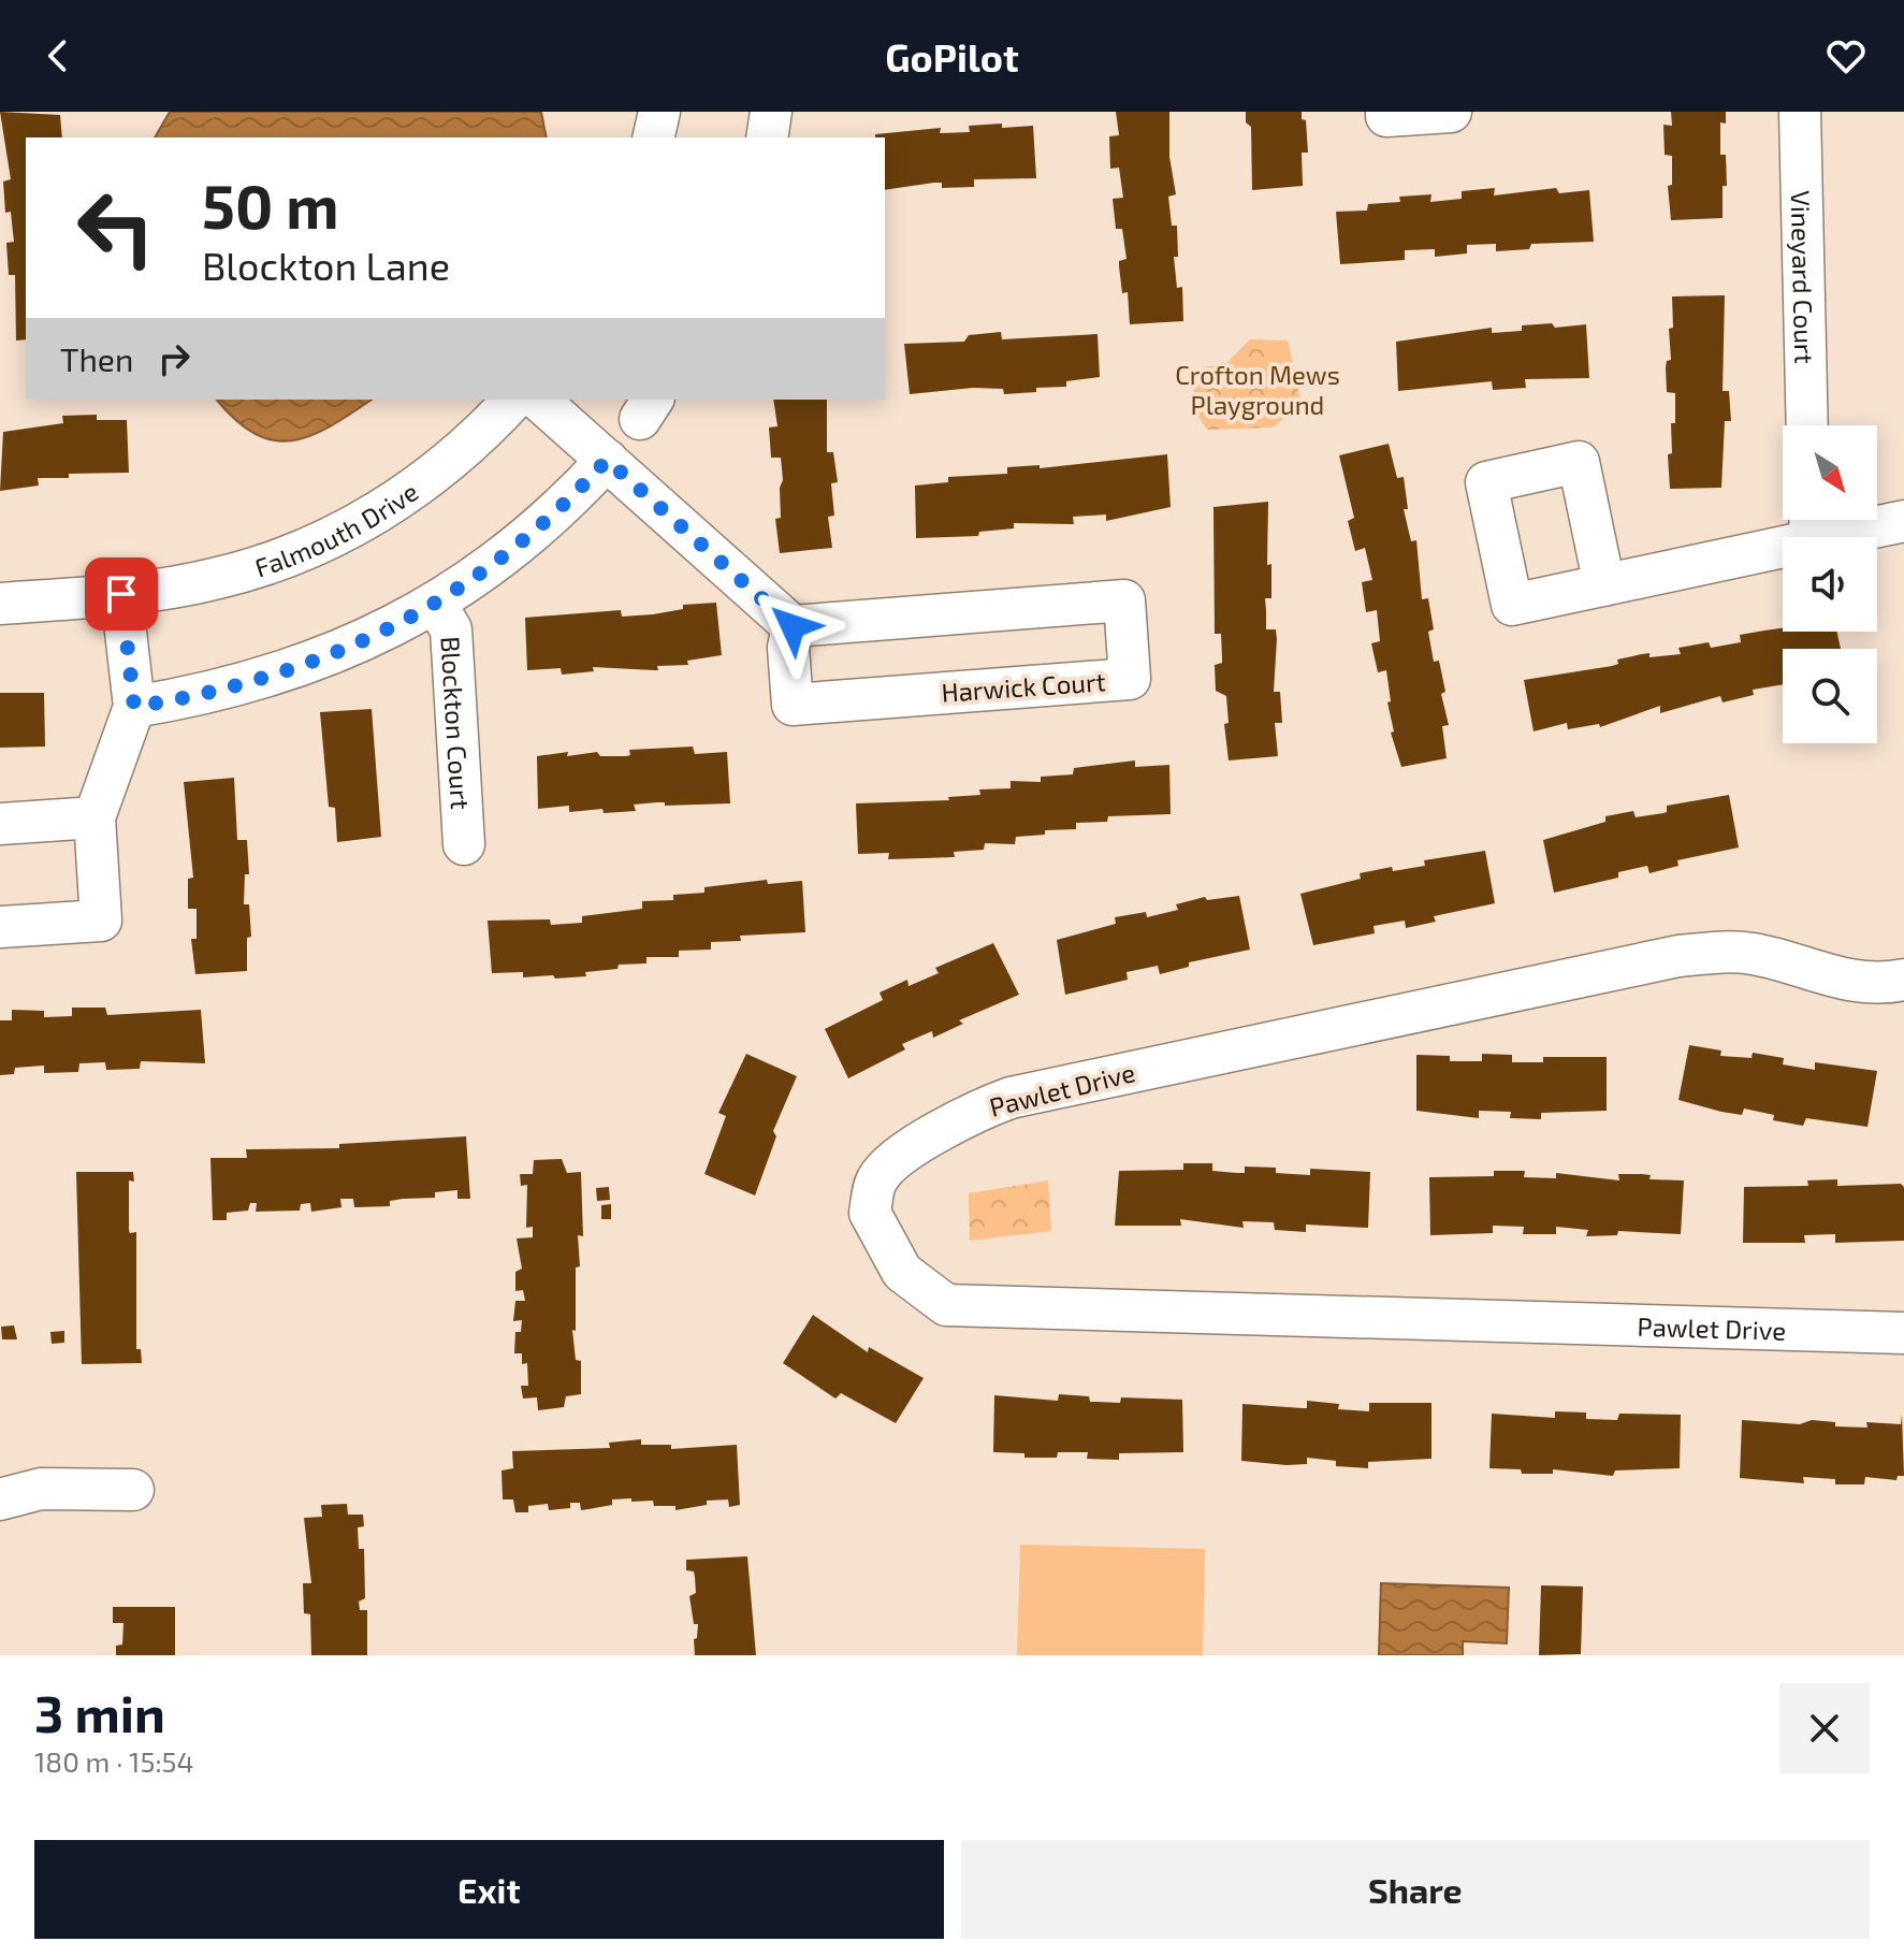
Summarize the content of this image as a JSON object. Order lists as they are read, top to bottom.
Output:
{
  "streets": {
    "street": [
      "Vineyard Court",
      "Falmouth Drive",
      "Harwick Court",
      "Blockton Court",
      "Pawlet Drive"
    ]
  },
  "parks": ["Crofton Mews Playground"],
  "north": "bottom right",
  "page": {
    "header": "GoPilot",
    "turn": ["50 m", "Blockton Lane"],
    "then": "Then",
    "heading": ["3 min", "180 m · 15:54"],
    "buttons": ["Exit", "Share"]
  }
}
